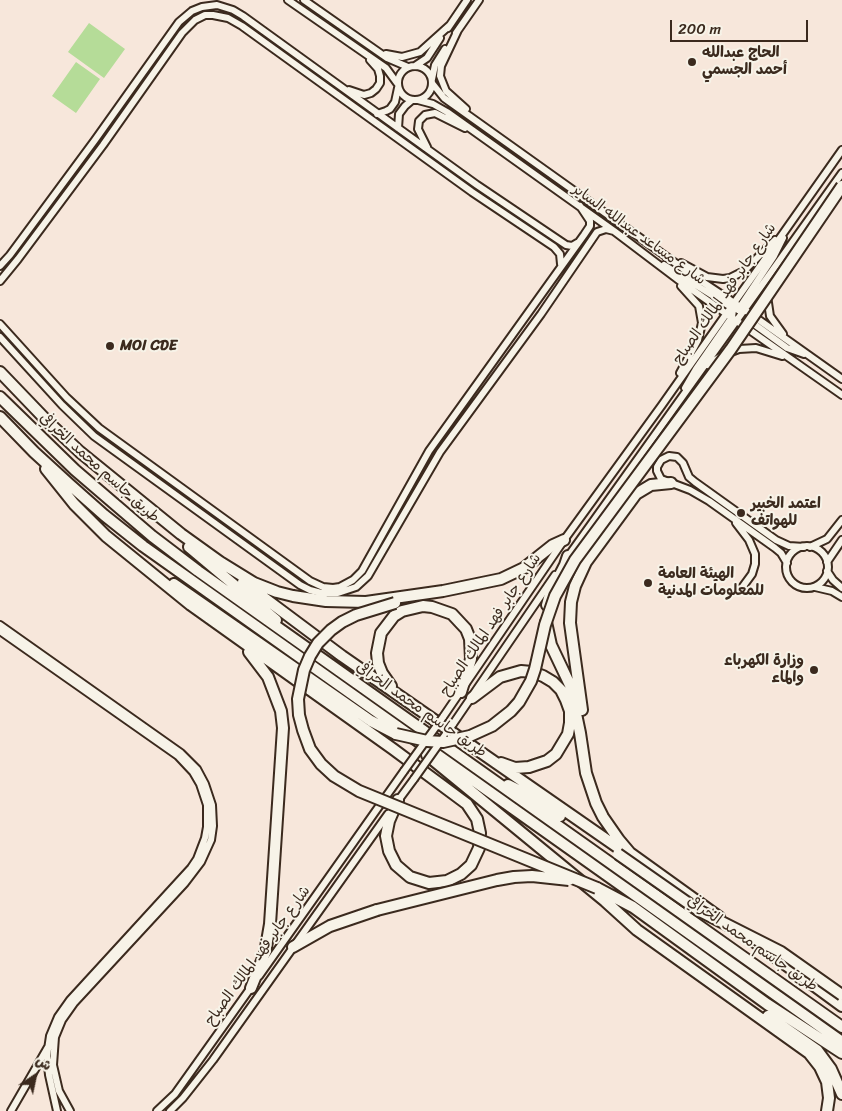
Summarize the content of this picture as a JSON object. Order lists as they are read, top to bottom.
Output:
{
  "streets": {
    "highway": ["طريق جاسم محمد الخرافي"],
    "street": ["شارع مساعد عبدالله الساير", "شارع جابر فهد المالك الصباح"]
  },
  "crossings": [
    ["شارع مساعد عبدالله الساير", "شارع جابر فهد المالك الصباح"]
  ],
  "places": [
    "الحاج عبدالله أحمد الجسمي",
    "MOI CDE",
    "اعتمد الخبير للهواتف",
    "الهيئة العامة للمعلومات المدنية",
    "وزارة الكهرباء والماء"
  ],
  "scale_bar": "200 m",
  "north": "top right"
}
